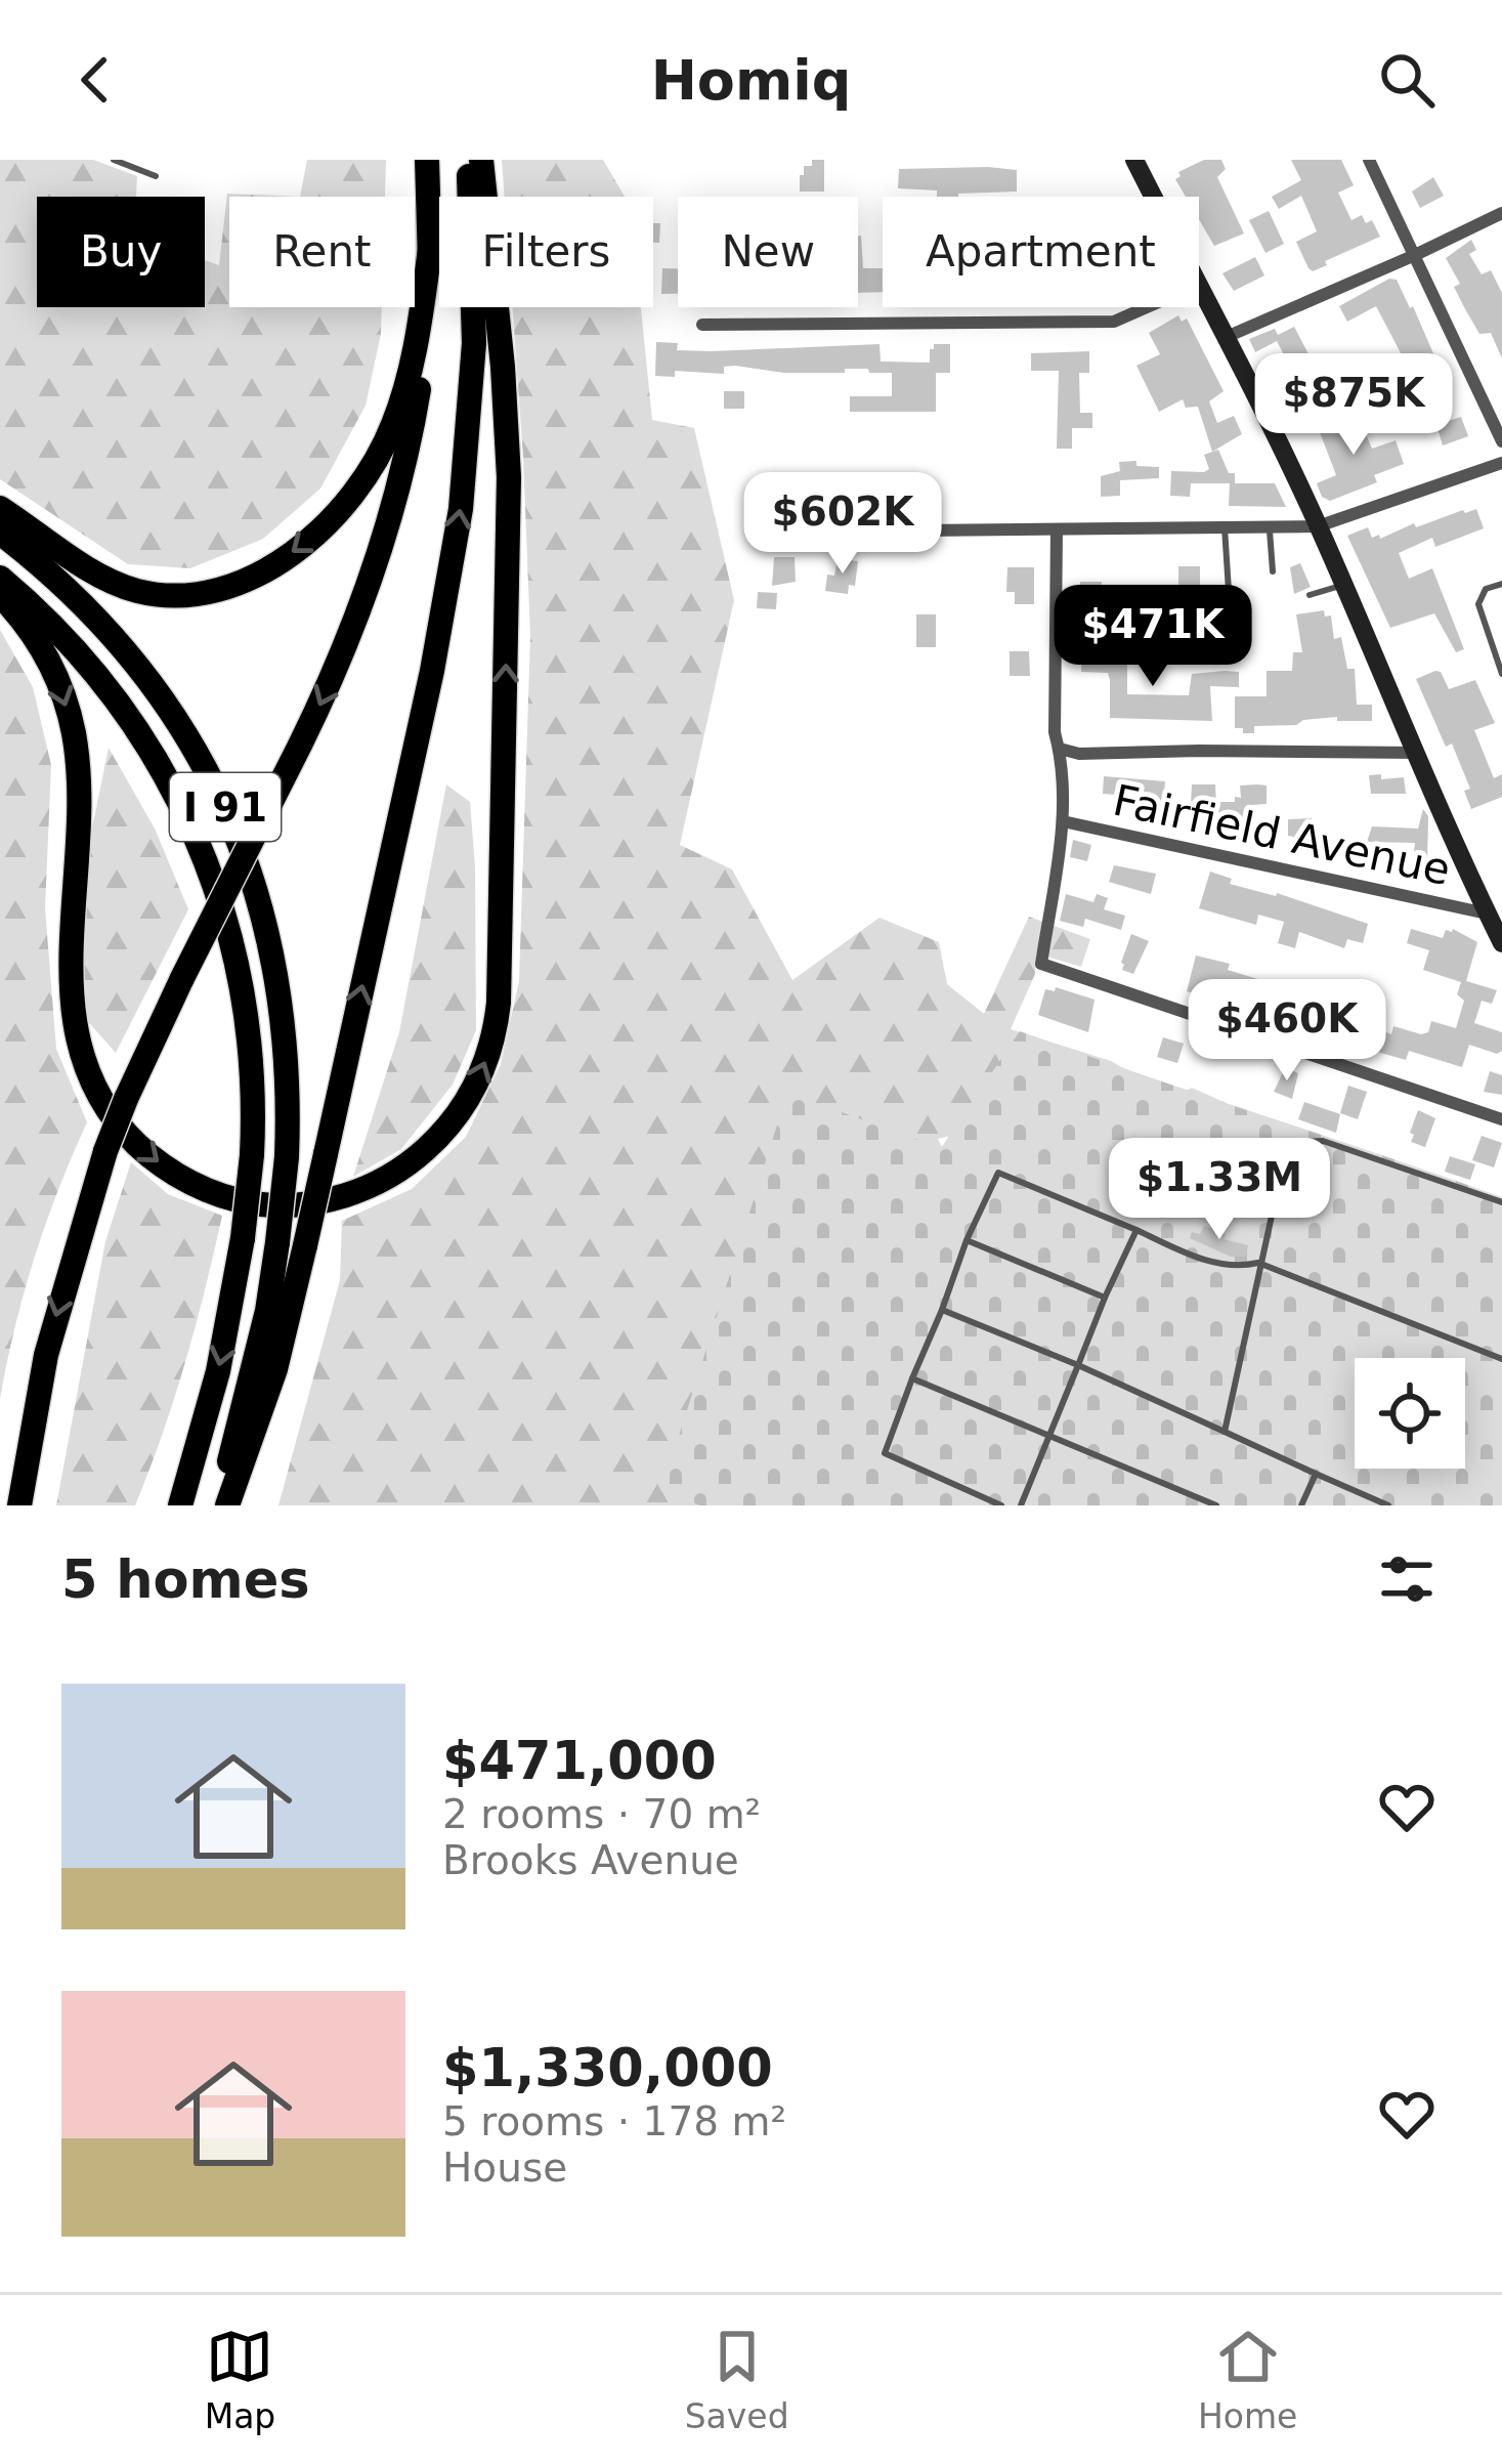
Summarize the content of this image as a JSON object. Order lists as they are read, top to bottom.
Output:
{
  "streets": {
    "highway": ["I 91"],
    "street": ["Fairfield Avenue"]
  },
  "page": {
    "header": "Homiq",
    "chip": [
      "Buy",
      "Rent",
      "Filters",
      "New",
      "Apartment"
    ],
    "price": [
      "$875K",
      "$602K",
      "$471K",
      "$460K",
      "$1.33M"
    ],
    "heading": "5 homes",
    "list": [
      {
        "name": "$471,000",
        "note": "2 rooms · 70 m² · Brooks Avenue"
      },
      {
        "name": "$1,330,000",
        "note": "5 rooms · 178 m² · House"
      }
    ],
    "tabs": ["Map", "Saved", "Home"]
  }
}
